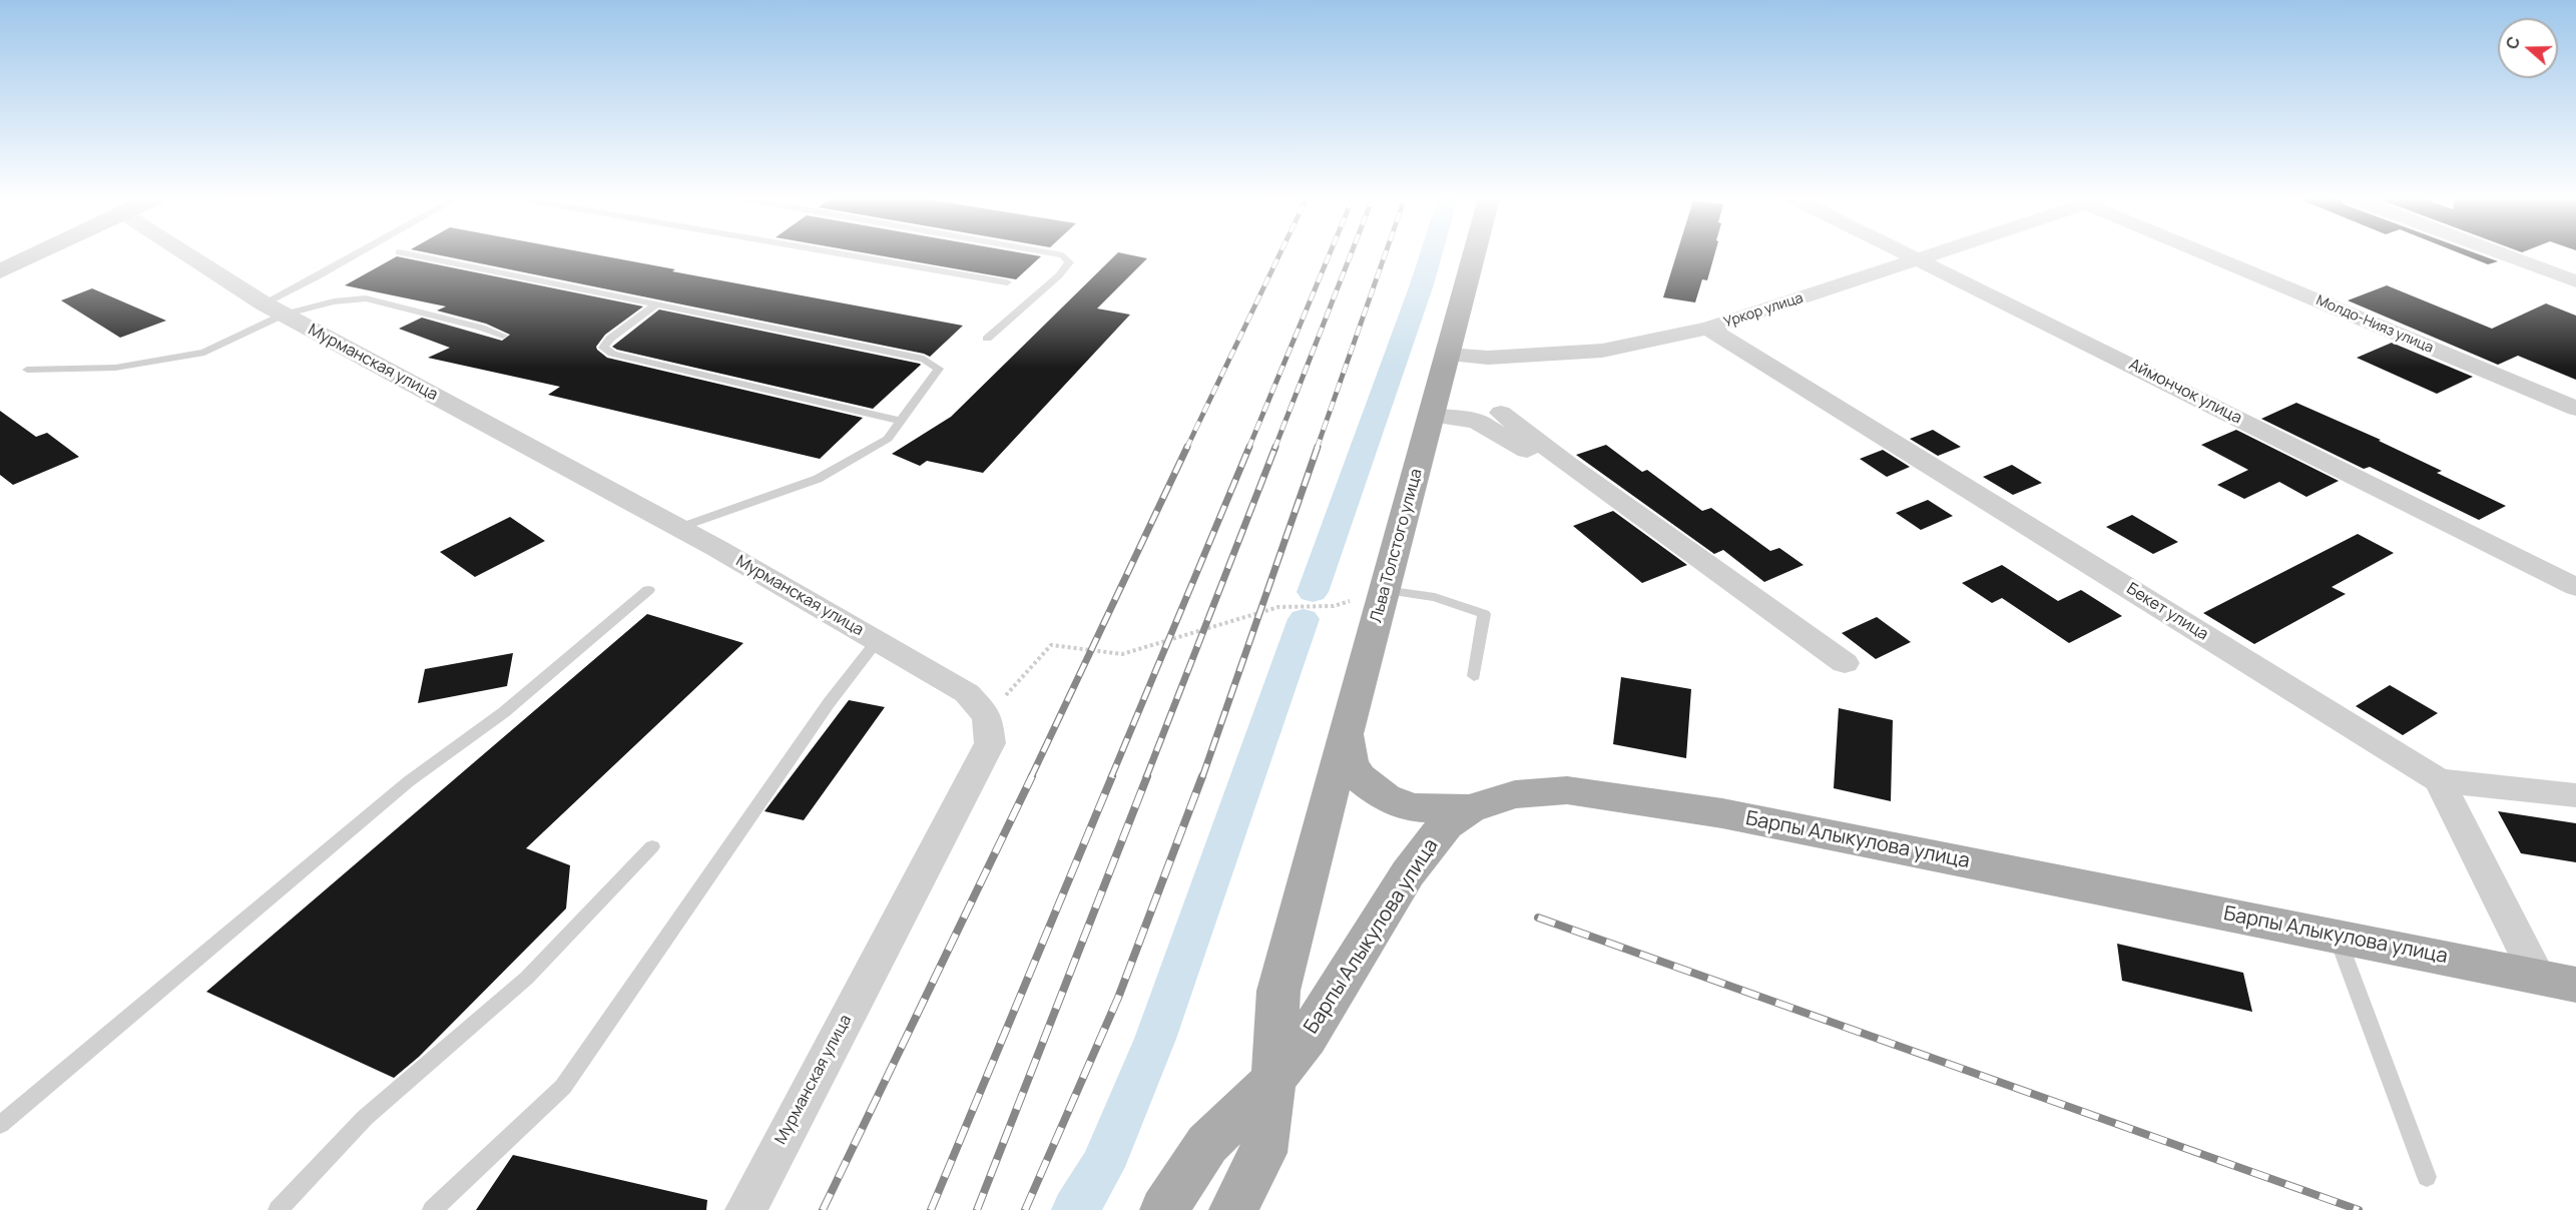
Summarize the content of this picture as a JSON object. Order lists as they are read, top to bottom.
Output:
{
  "streets": {
    "main road": ["Льва Толстого улица", "Барпы Алыкулова улица"],
    "street": [
      "Уркор улица",
      "Молдо-Нияз улица",
      "Мурманская улица",
      "Аймончок улица",
      "Бекет улица"
    ]
  },
  "crossings": [
    ["Уркор улица", "Аймончок улица"],
    ["Уркор улица", "Льва Толстого улица"],
    ["Уркор улица", "Бекет улица"],
    ["Льва Толстого улица", "Барпы Алыкулова улица"]
  ],
  "north": "left"
}
